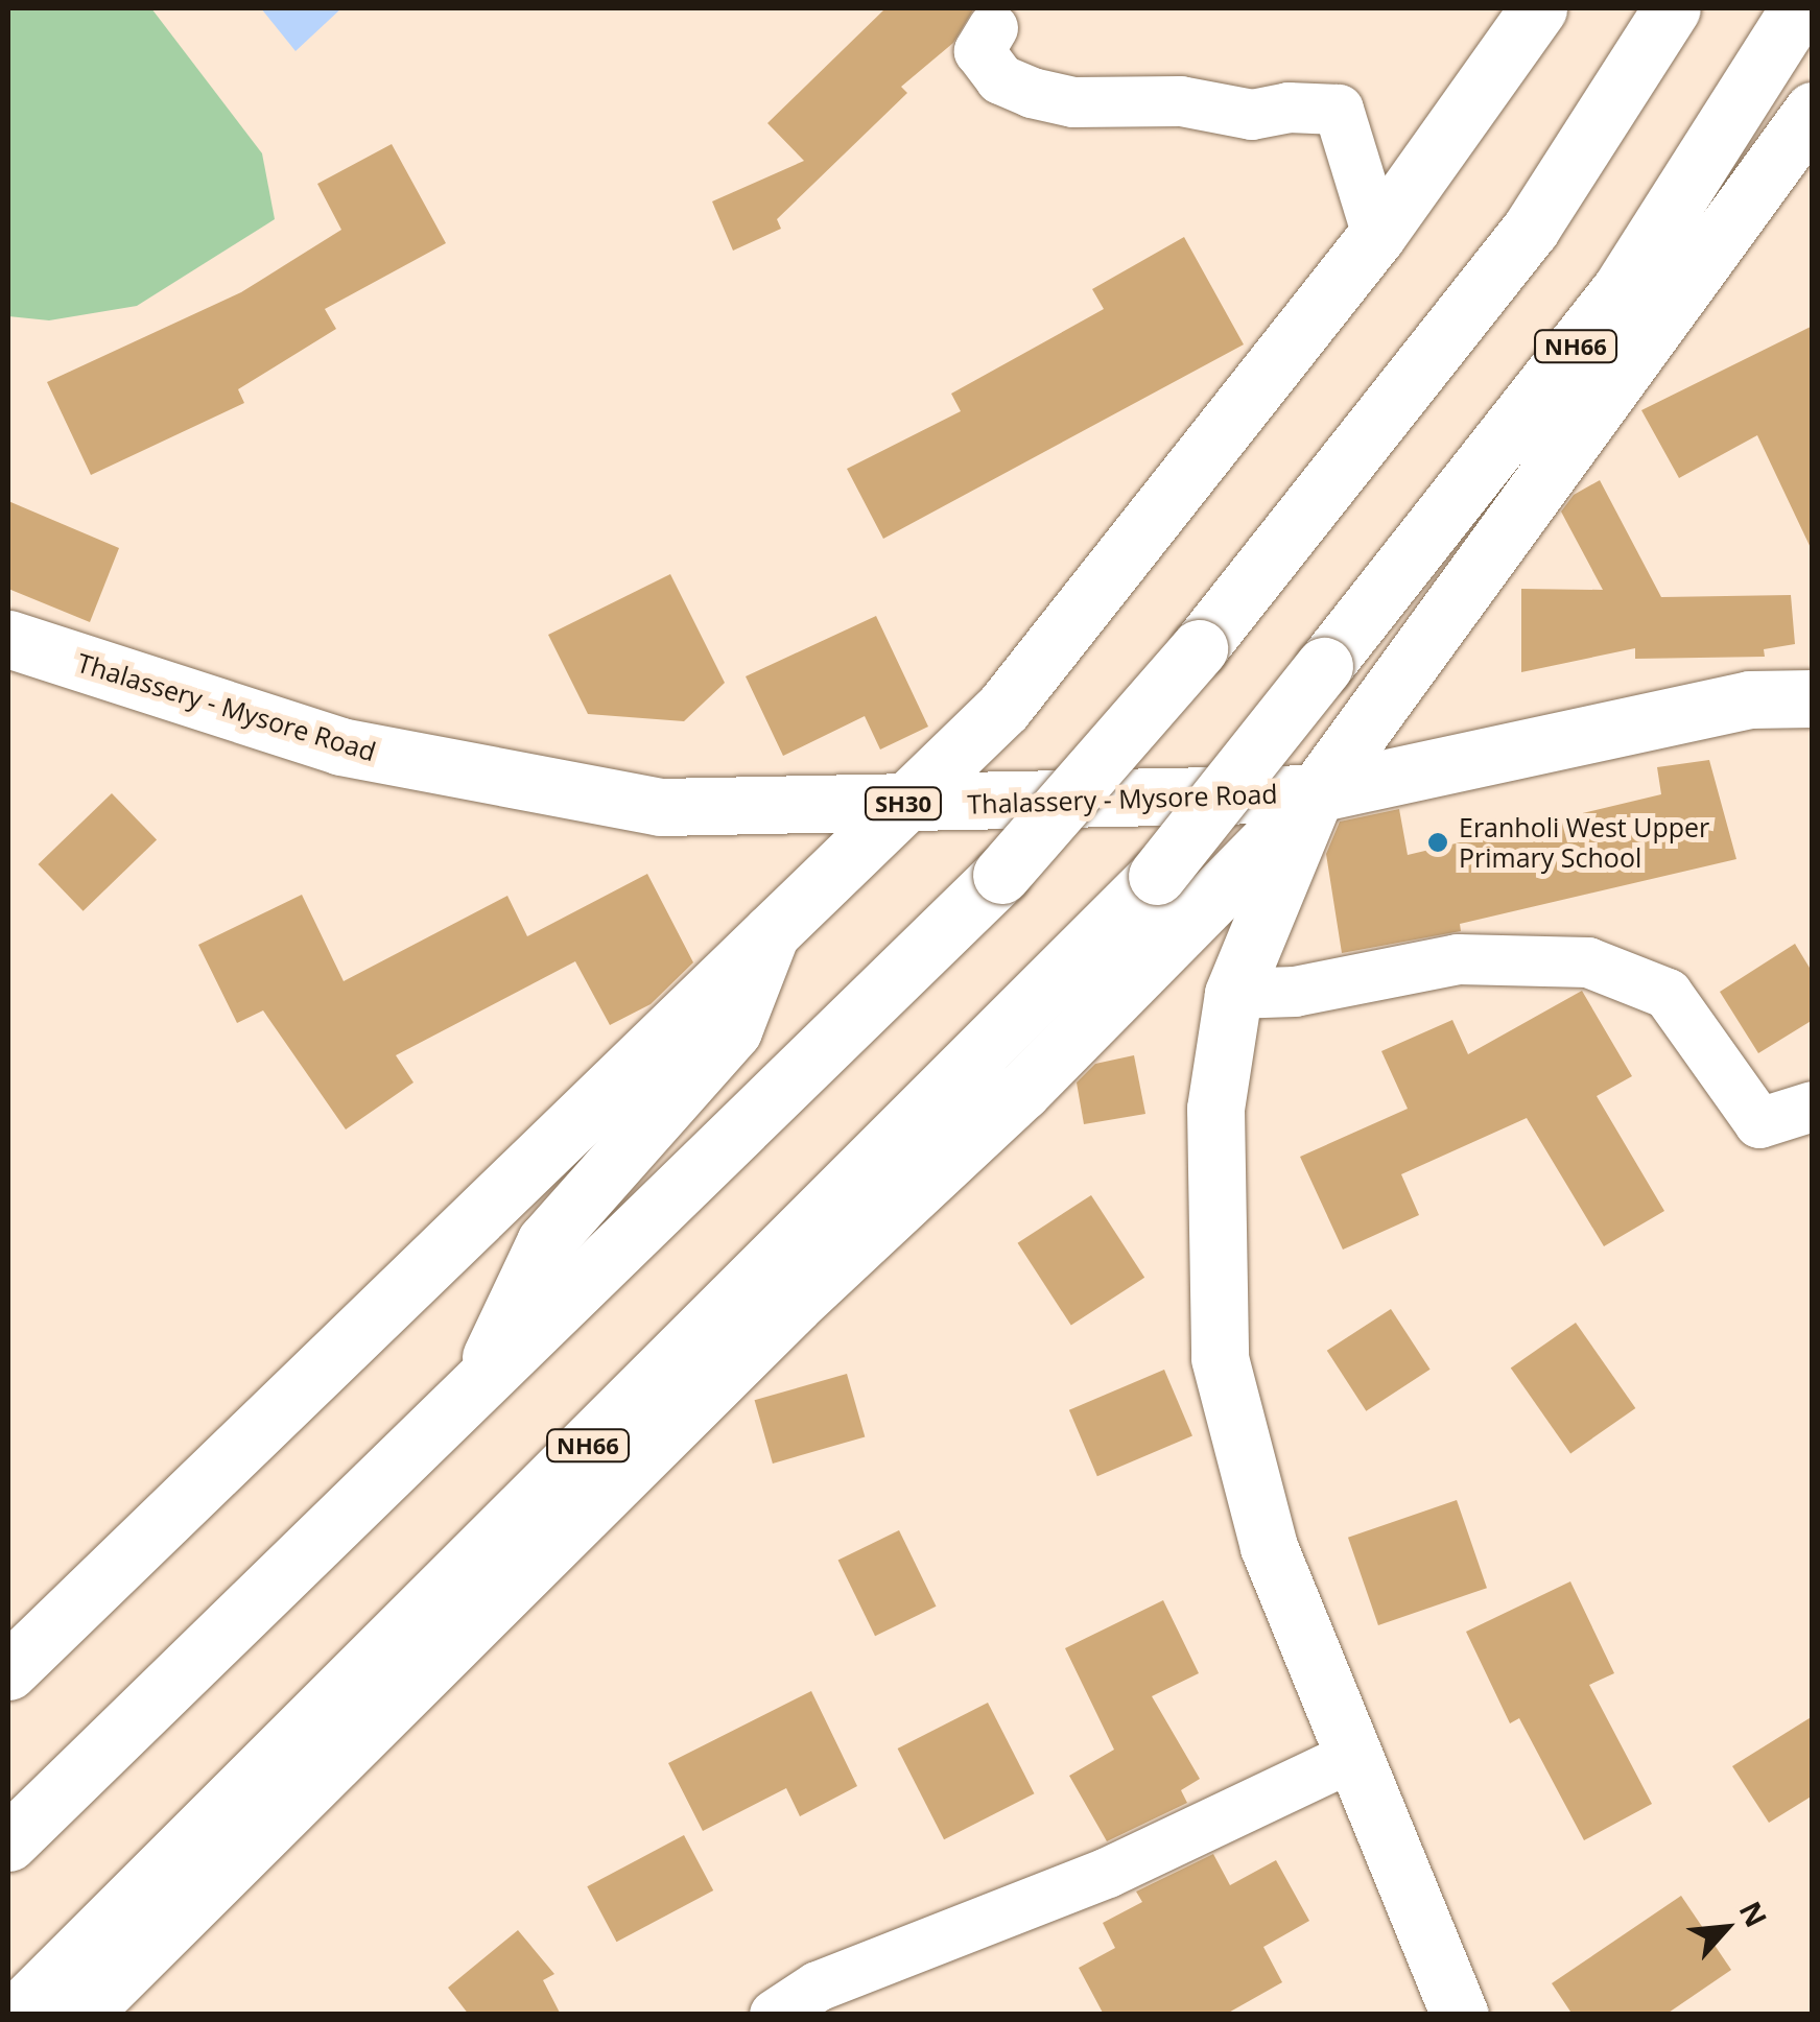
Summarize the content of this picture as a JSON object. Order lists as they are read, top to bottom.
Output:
{
  "streets": {
    "main road": ["NH66", "Thalassery - Mysore Road", "SH30"]
  },
  "places": ["Eranholi West Upper Primary School"],
  "north": "top right"
}
